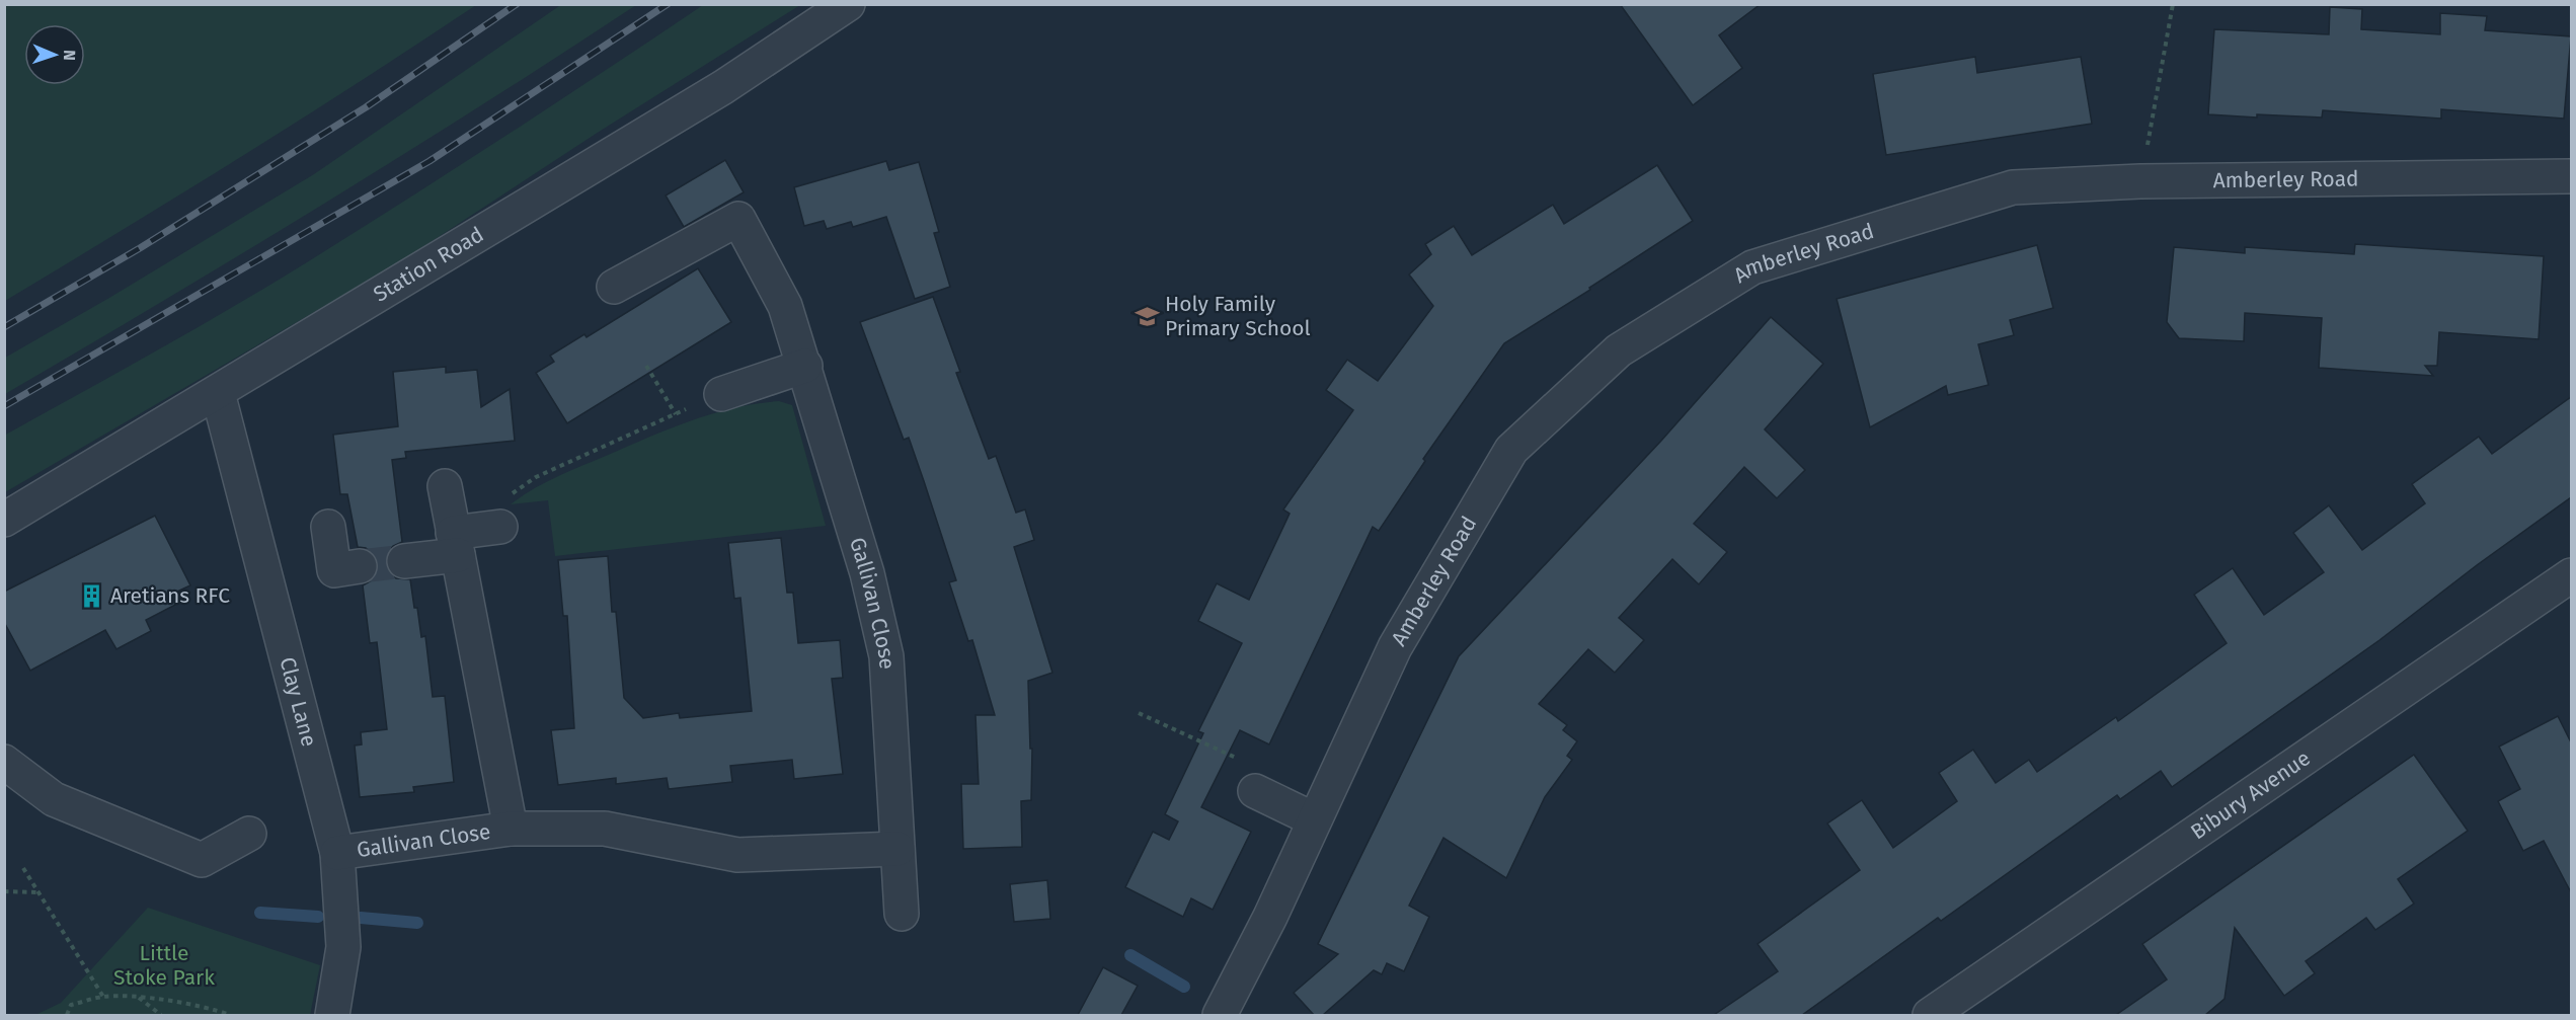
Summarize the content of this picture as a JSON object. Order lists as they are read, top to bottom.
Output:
{
  "streets": {
    "street": [
      "Amberley Road",
      "Station Road",
      "Gallivan Close",
      "Clay Lane",
      "Bibury Avenue"
    ]
  },
  "crossings": [
    ["Station Road", "Clay Lane"],
    ["Gallivan Close", "Clay Lane"]
  ],
  "parks": ["Little Stoke Park"],
  "places": {
    "school or university": ["Holy Family Primary School"],
    "building": ["Aretians RFC"]
  },
  "north": "right"
}
